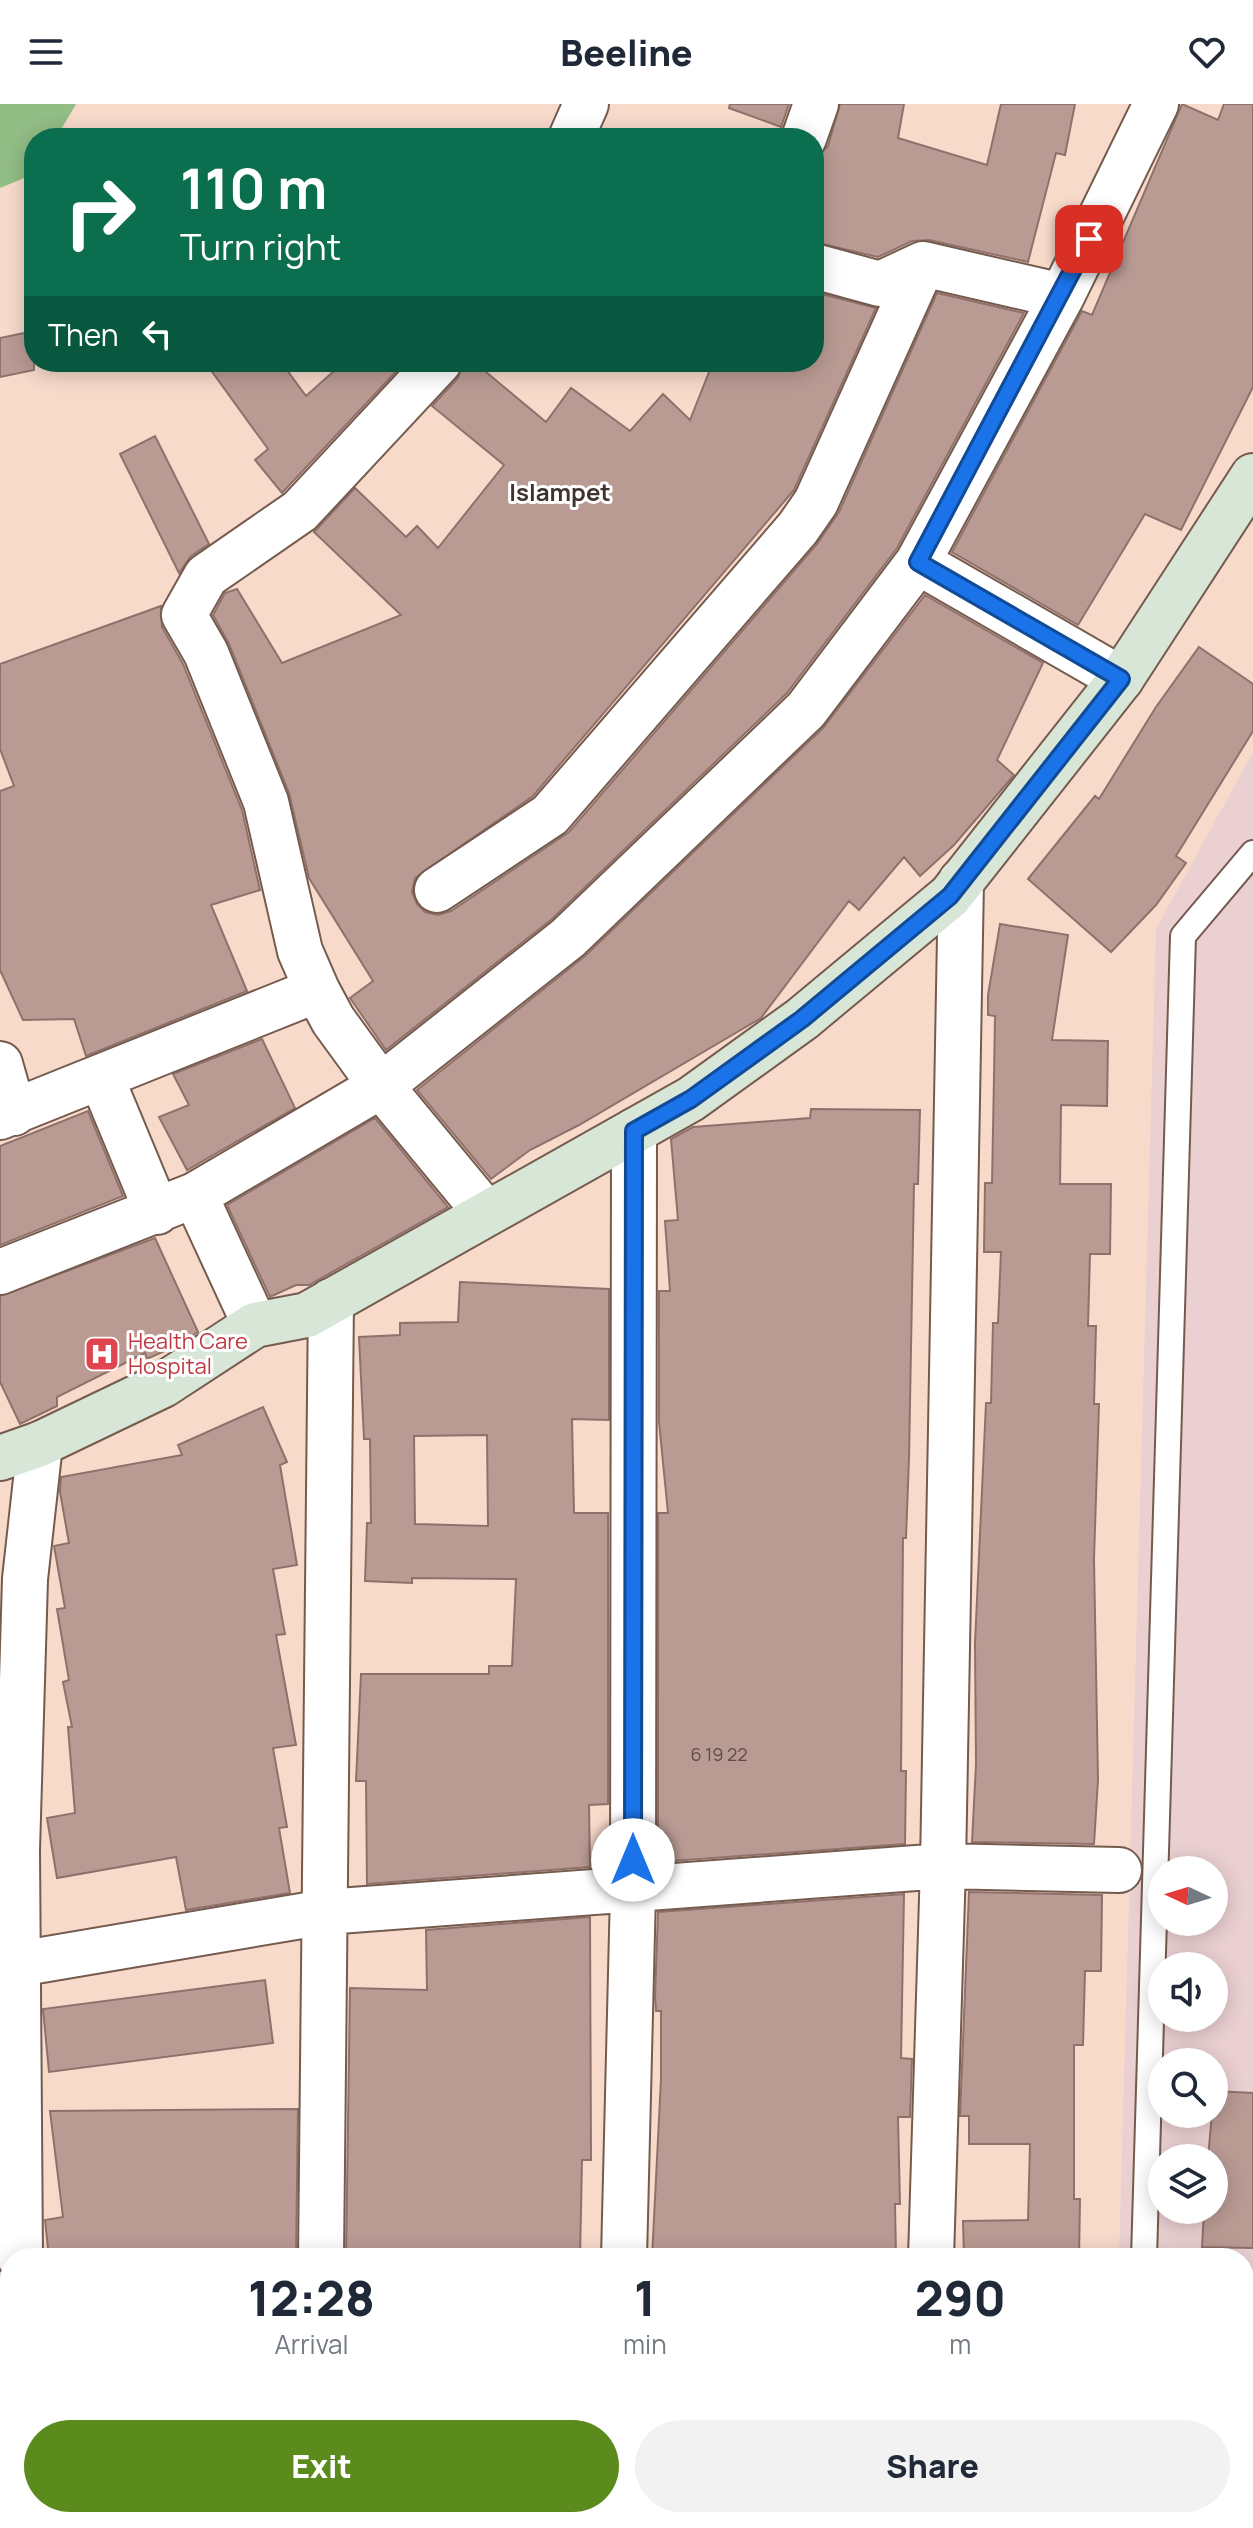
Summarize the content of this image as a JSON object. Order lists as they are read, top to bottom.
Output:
{
  "districts": ["Islampet"],
  "places": {
    "hospital": ["Health Care Hospital"]
  },
  "house_numbers": ["6 19 22"],
  "north": "left",
  "page": {
    "header": "Beeline",
    "turn": ["110 m", "Turn right"],
    "then": "Then",
    "eta": [
      "12:28",
      "Arrival",
      "1",
      "min",
      "290",
      "m"
    ],
    "buttons": ["Exit", "Share"]
  }
}
